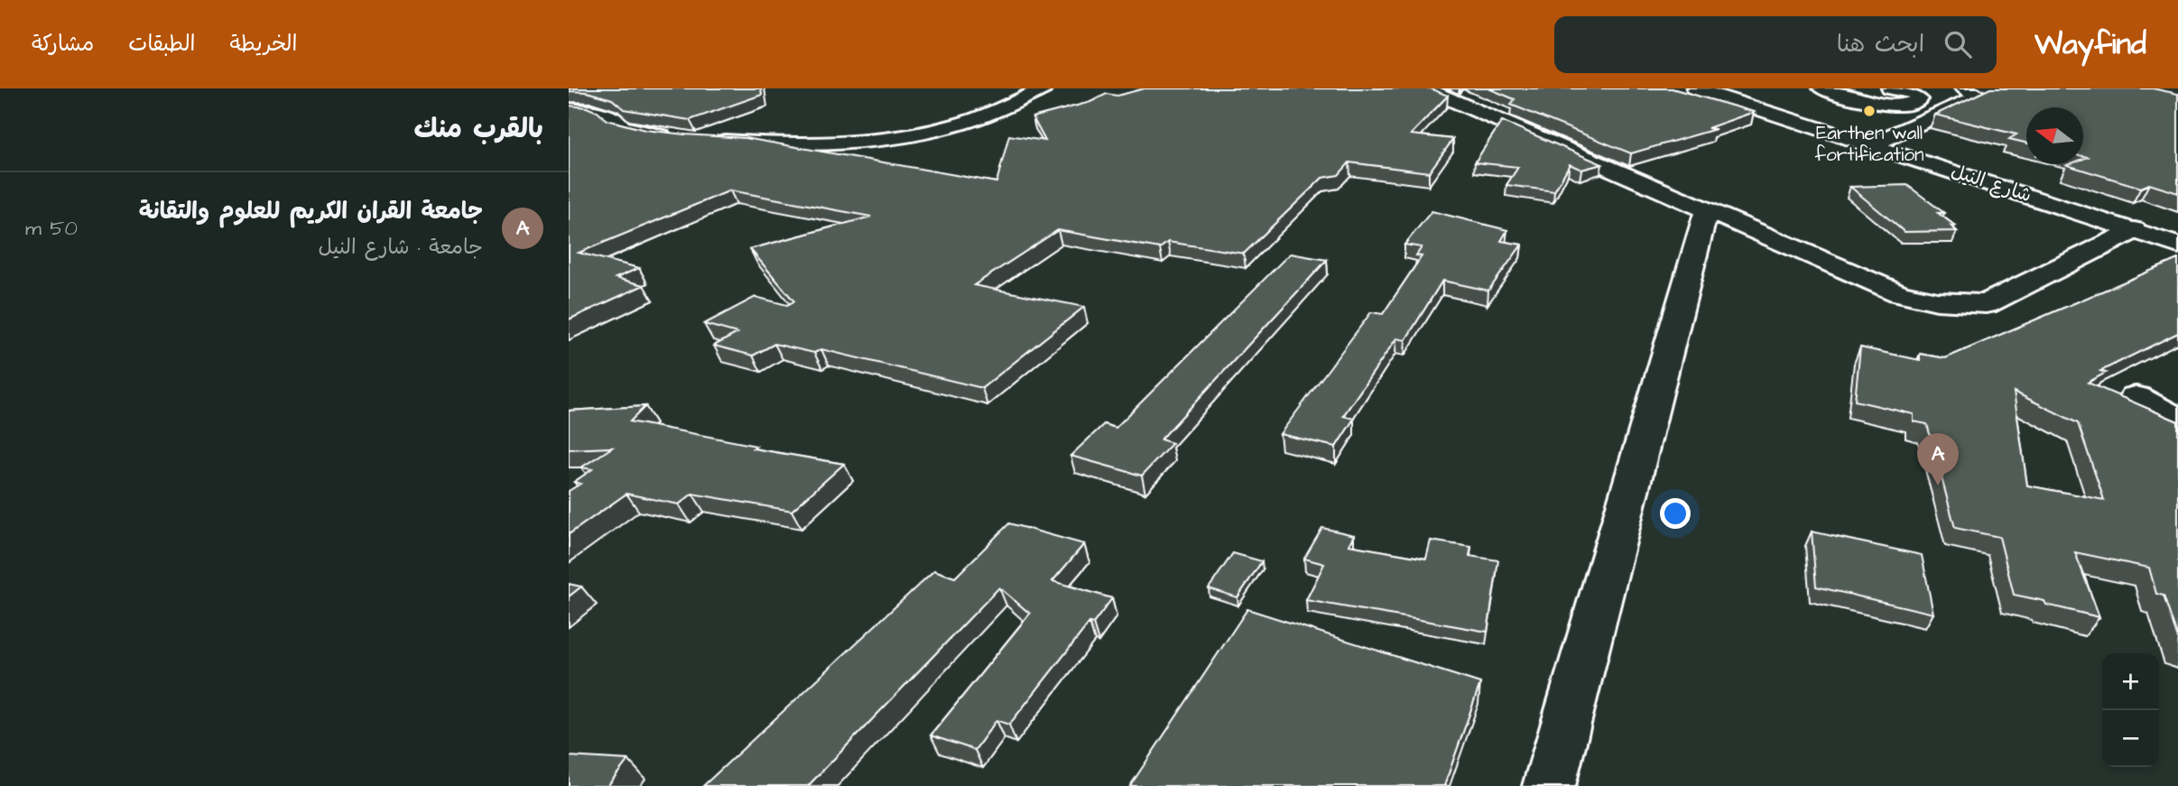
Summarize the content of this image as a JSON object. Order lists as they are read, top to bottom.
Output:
{
  "streets": {
    "street": ["شارع النيل"]
  },
  "places": ["Earthen wall fortification"],
  "north": "left",
  "page": {
    "header": "Wayfind",
    "search": "ابحث هنا",
    "nav": ["الخريطة", "الطبقات", "مشاركة"],
    "heading": "بالقرب منك",
    "list": [
      {
        "mark": "A",
        "name": "جامعة القران الكريم للعلوم والتقانة",
        "note": "جامعة · شارع النيل",
        "value": "50 m"
      }
    ],
    "pins": "A",
    "map_buttons": ["+", "−"]
  }
}
